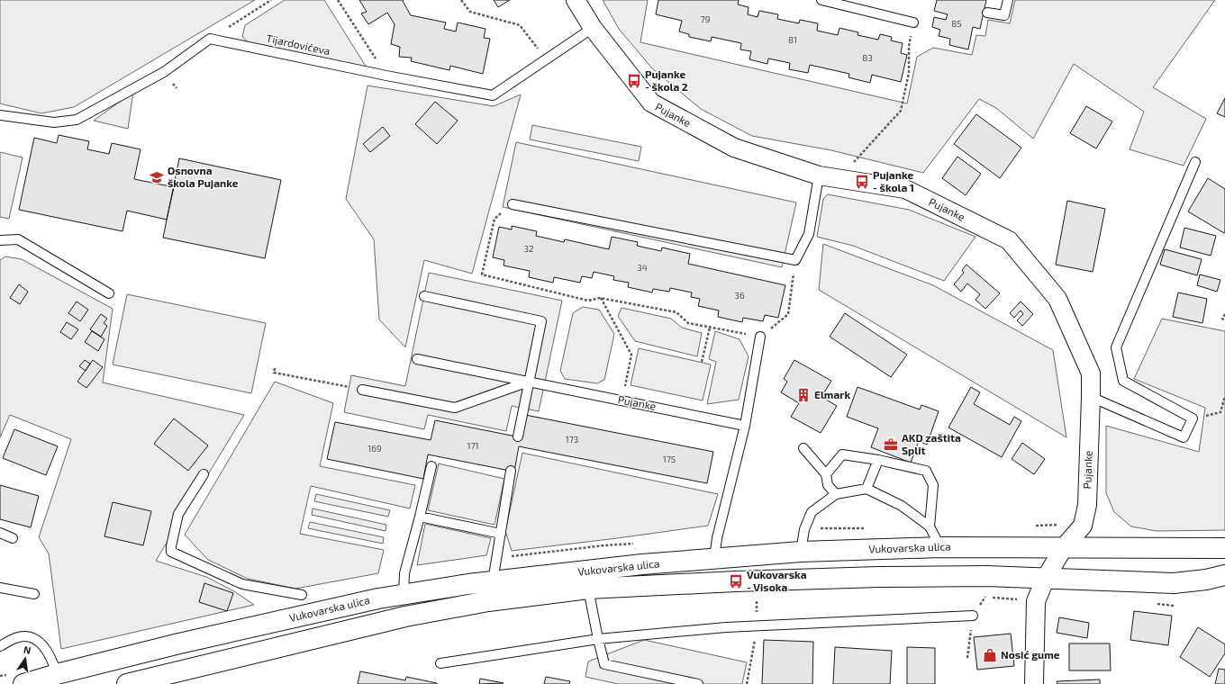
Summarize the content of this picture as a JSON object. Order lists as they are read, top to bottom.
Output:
{
  "streets": {
    "street": ["Pujanke", "Vukovarska ulica"],
    "lane": ["Tijardovićeva"]
  },
  "crossings": [
    ["Tijardovićeva", "Pujanke"],
    ["Pujanke", "Vukovarska ulica"]
  ],
  "places": {
    "bus stop": ["Pujanke - škola 2", "Pujanke - škola 1", "Vukovarska - Visoka"],
    "school or university": ["Osnovna škola Pujanke"],
    "building": ["Elmark"],
    "office": ["AKD zaštita Split"],
    "shop": ["Nosić gume"]
  },
  "house_numbers": [
    "79",
    "85",
    "81",
    "83",
    "32",
    "34",
    "36",
    "173",
    "171",
    "169",
    "175"
  ],
  "north": "top"
}
